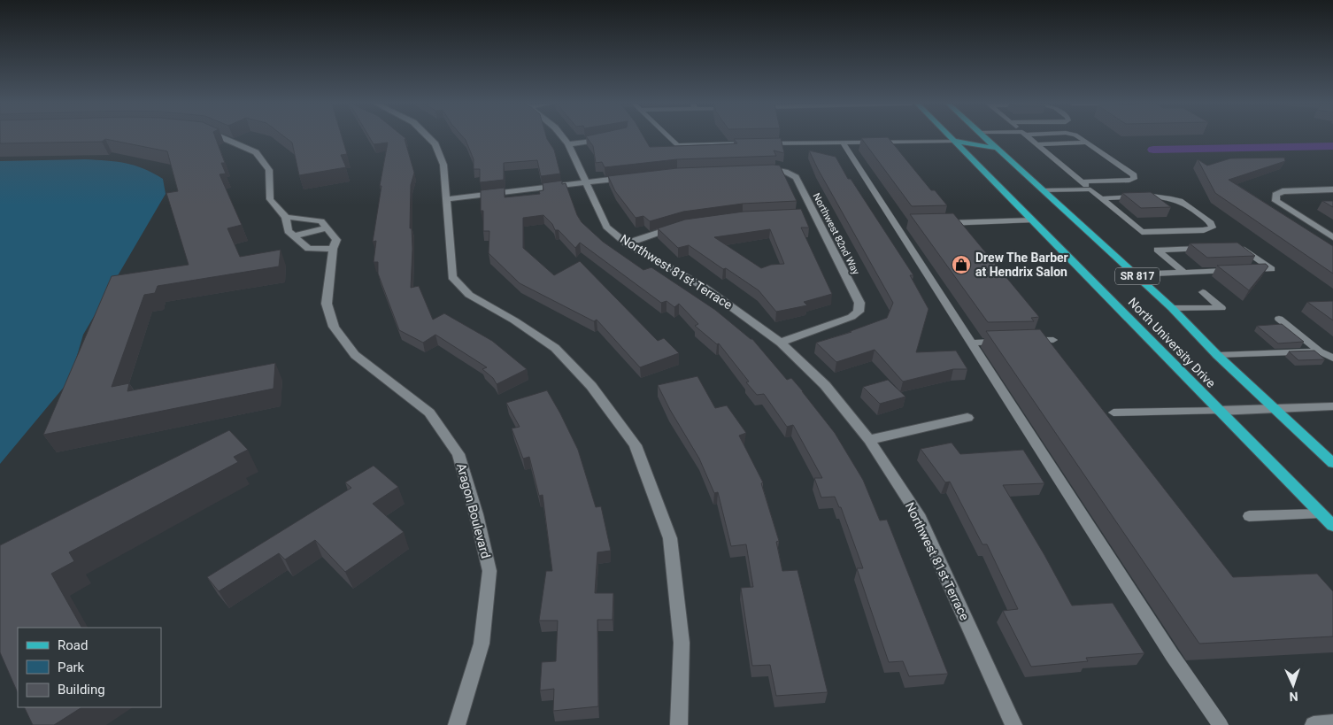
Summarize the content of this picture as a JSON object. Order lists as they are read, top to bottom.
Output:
{
  "streets": {
    "main road": ["SR 817", "North University Drive"],
    "street": ["Northwest 82nd Way", "Northwest 81st Terrace", "Aragon Boulevard"]
  },
  "crossings": [
    ["Northwest 82nd Way", "Northwest 81st Terrace"]
  ],
  "places": {
    "shop": ["Drew The Barber at Hendrix Salon"]
  },
  "legend": ["Road", "Park", "Building"],
  "north": "bottom"
}
